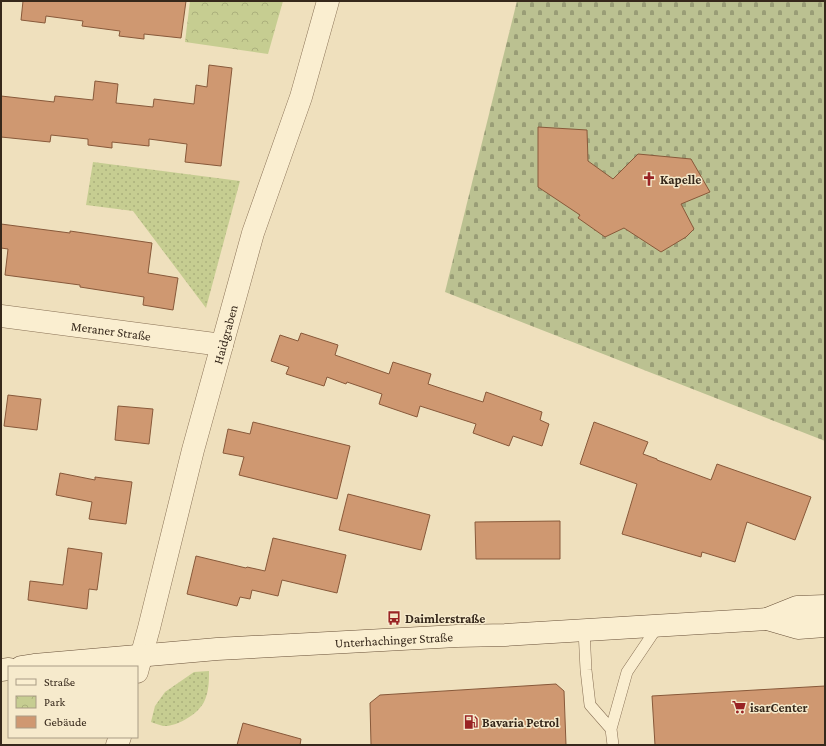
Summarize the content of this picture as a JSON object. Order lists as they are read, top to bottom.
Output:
{
  "streets": {
    "street": ["Meraner Straße", "Haidgraben", "Unterhachinger Straße"]
  },
  "crossings": [
    ["Meraner Straße", "Haidgraben"],
    ["Haidgraben", "Unterhachinger Straße"]
  ],
  "places": {
    "church": ["Kapelle"],
    "bus stop": ["Daimlerstraße"],
    "supermarket": ["isarCenter"],
    "fuel station": ["Bavaria Petrol"]
  },
  "legend": ["Straße", "Park", "Gebäude"]
}
